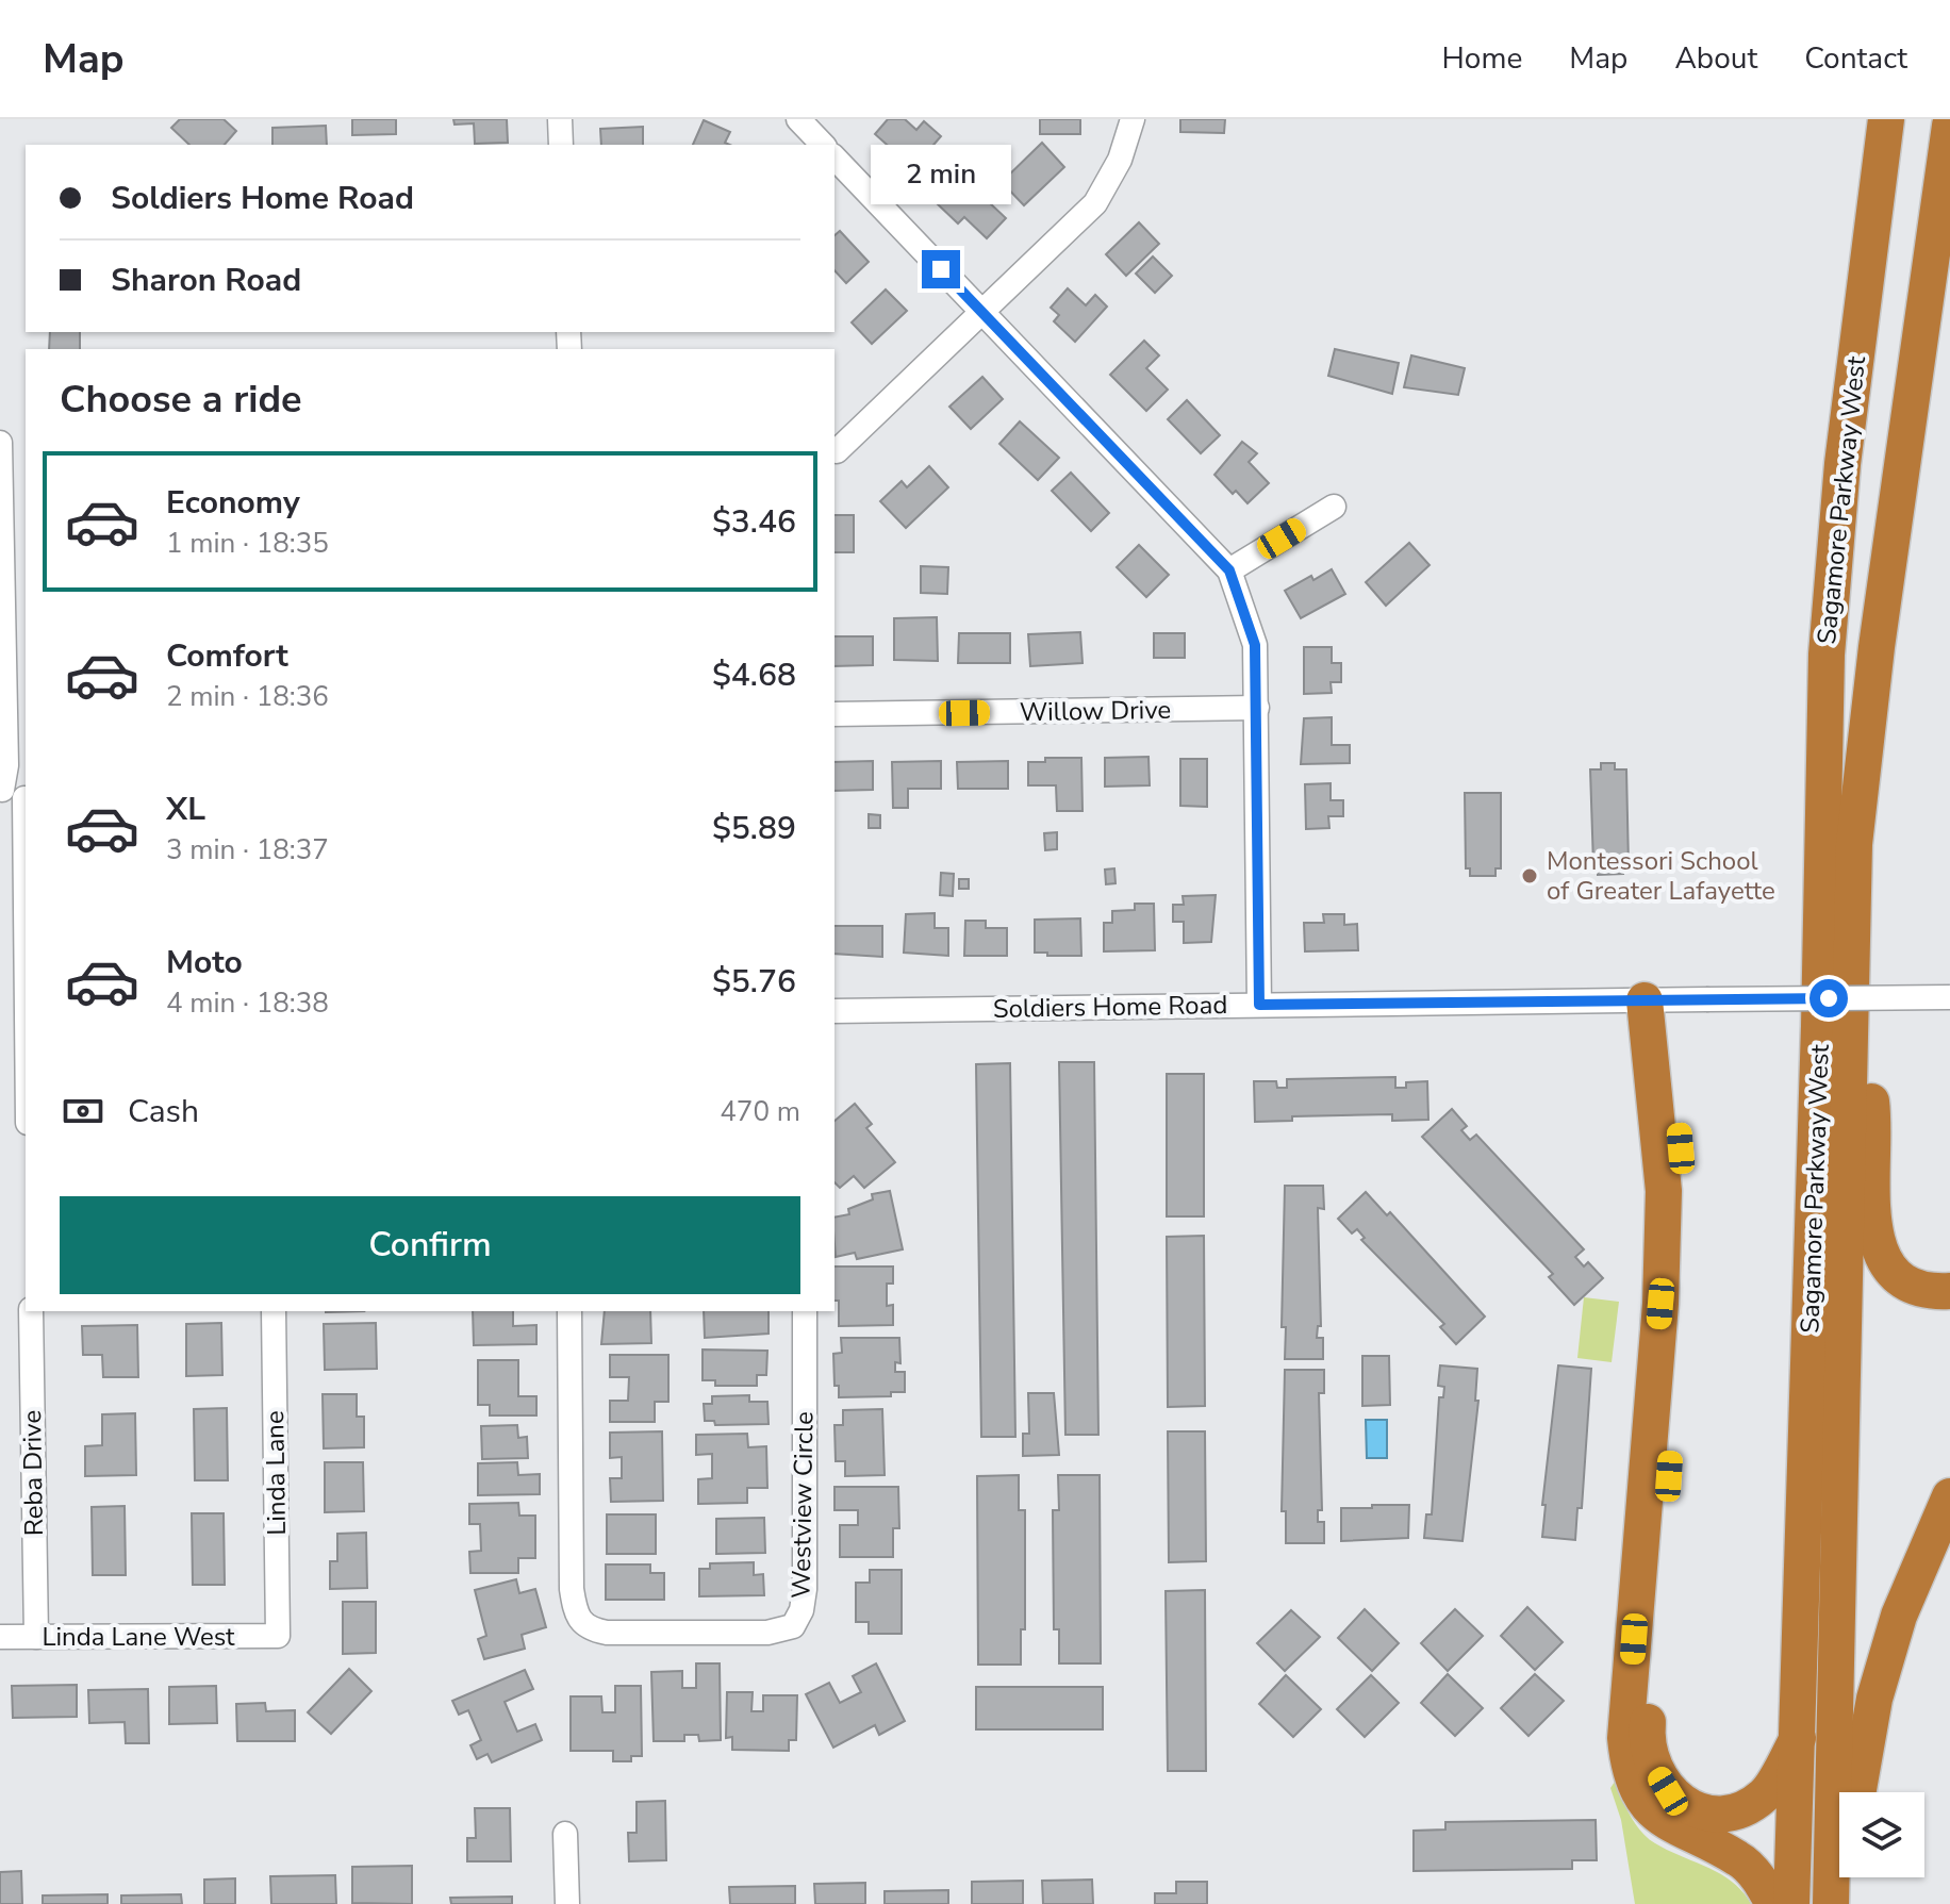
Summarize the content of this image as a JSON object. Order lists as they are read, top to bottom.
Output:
{
  "streets": {
    "highway": ["Sagamore Parkway West"],
    "street": [
      "Willow Drive",
      "Soldiers Home Road",
      "Reba Drive",
      "Linda Lane",
      "Westview Circle",
      "Linda Lane West"
    ]
  },
  "crossings": [
    ["Reba Drive", "Linda Lane West"],
    ["Linda Lane", "Linda Lane West"]
  ],
  "places": ["Montessori School of Greater Lafayette"],
  "page": {
    "header": "Map",
    "nav": [
      "Home",
      "Map",
      "About",
      "Contact"
    ],
    "bubble": "2 min",
    "banner": ["Soldiers Home Road", "Sharon Road"],
    "heading": "Choose a ride",
    "list": [
      {
        "name": "Economy",
        "note": "1 min · 18:35",
        "value": "$3.46"
      },
      {
        "name": "Comfort",
        "note": "2 min · 18:36",
        "value": "$4.68"
      },
      {
        "name": "XL",
        "note": "3 min · 18:37",
        "value": "$5.89"
      },
      {
        "name": "Moto",
        "note": "4 min · 18:38",
        "value": "$5.76"
      }
    ],
    "pay": ["Cash", "470 m"],
    "buttons": "Confirm"
  }
}
